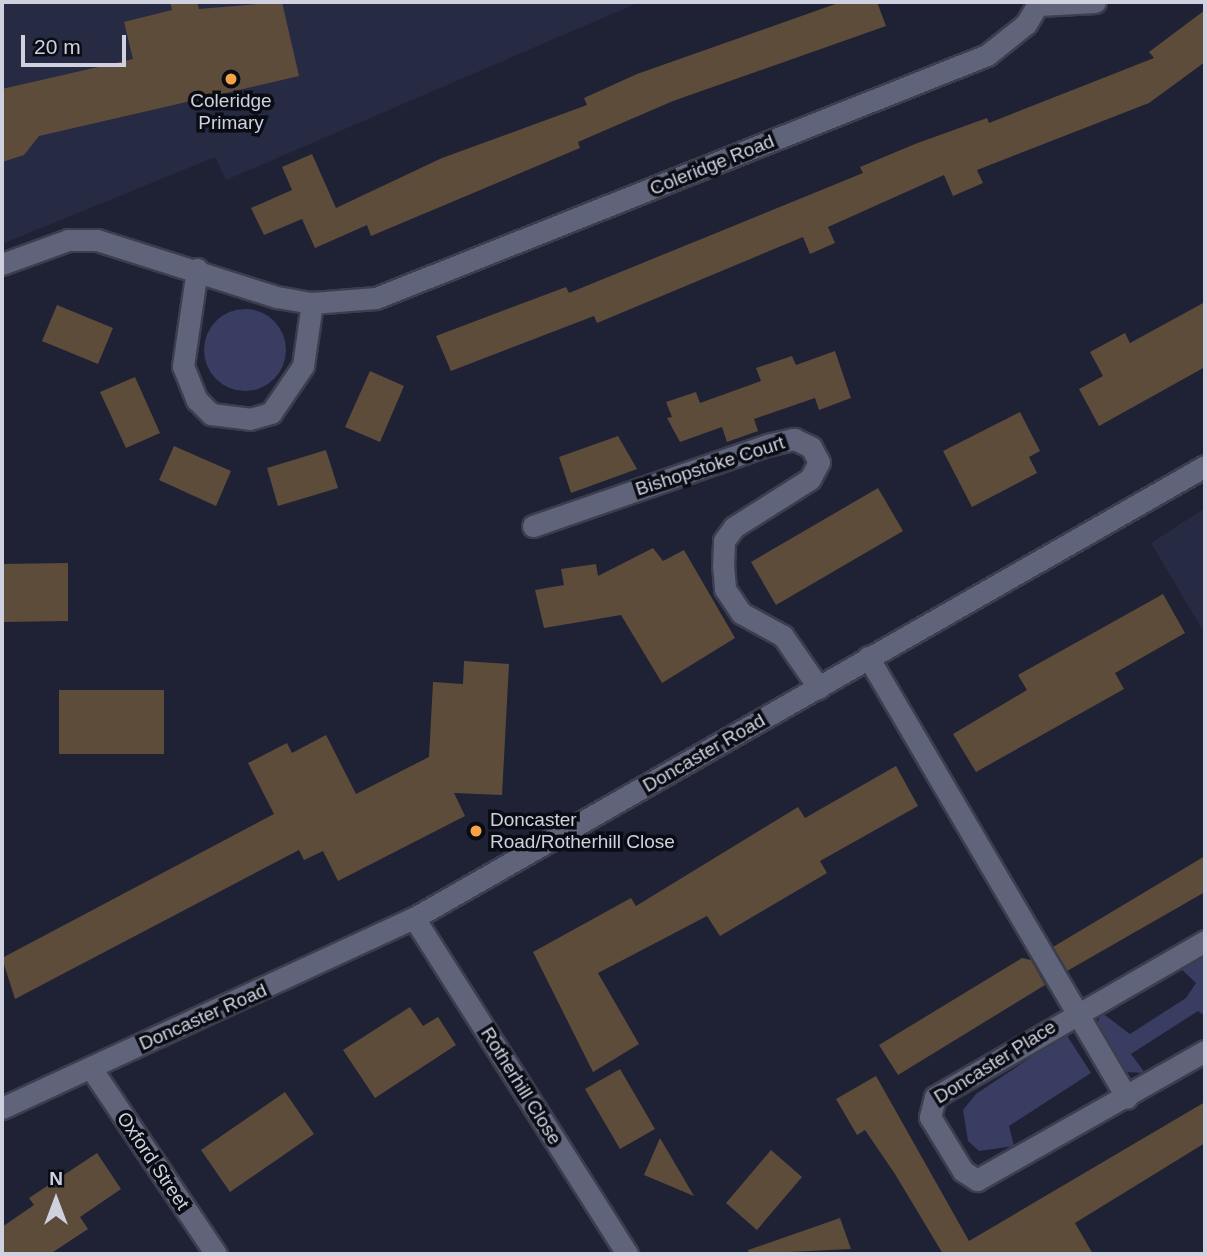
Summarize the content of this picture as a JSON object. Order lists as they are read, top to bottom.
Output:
{
  "streets": {
    "street": [
      "Coleridge Road",
      "Bishopstoke Court",
      "Doncaster Road",
      "Doncaster Place",
      "Rotherhill Close",
      "Oxford Street"
    ]
  },
  "crossings": [
    ["Bishopstoke Court", "Doncaster Road"],
    ["Doncaster Road", "Doncaster Place"],
    ["Doncaster Road", "Rotherhill Close"],
    ["Doncaster Road", "Oxford Street"]
  ],
  "places": ["Coleridge Primary", "Doncaster Road/Rotherhill Close"],
  "scale_bar": "20 m",
  "north": "top"
}
